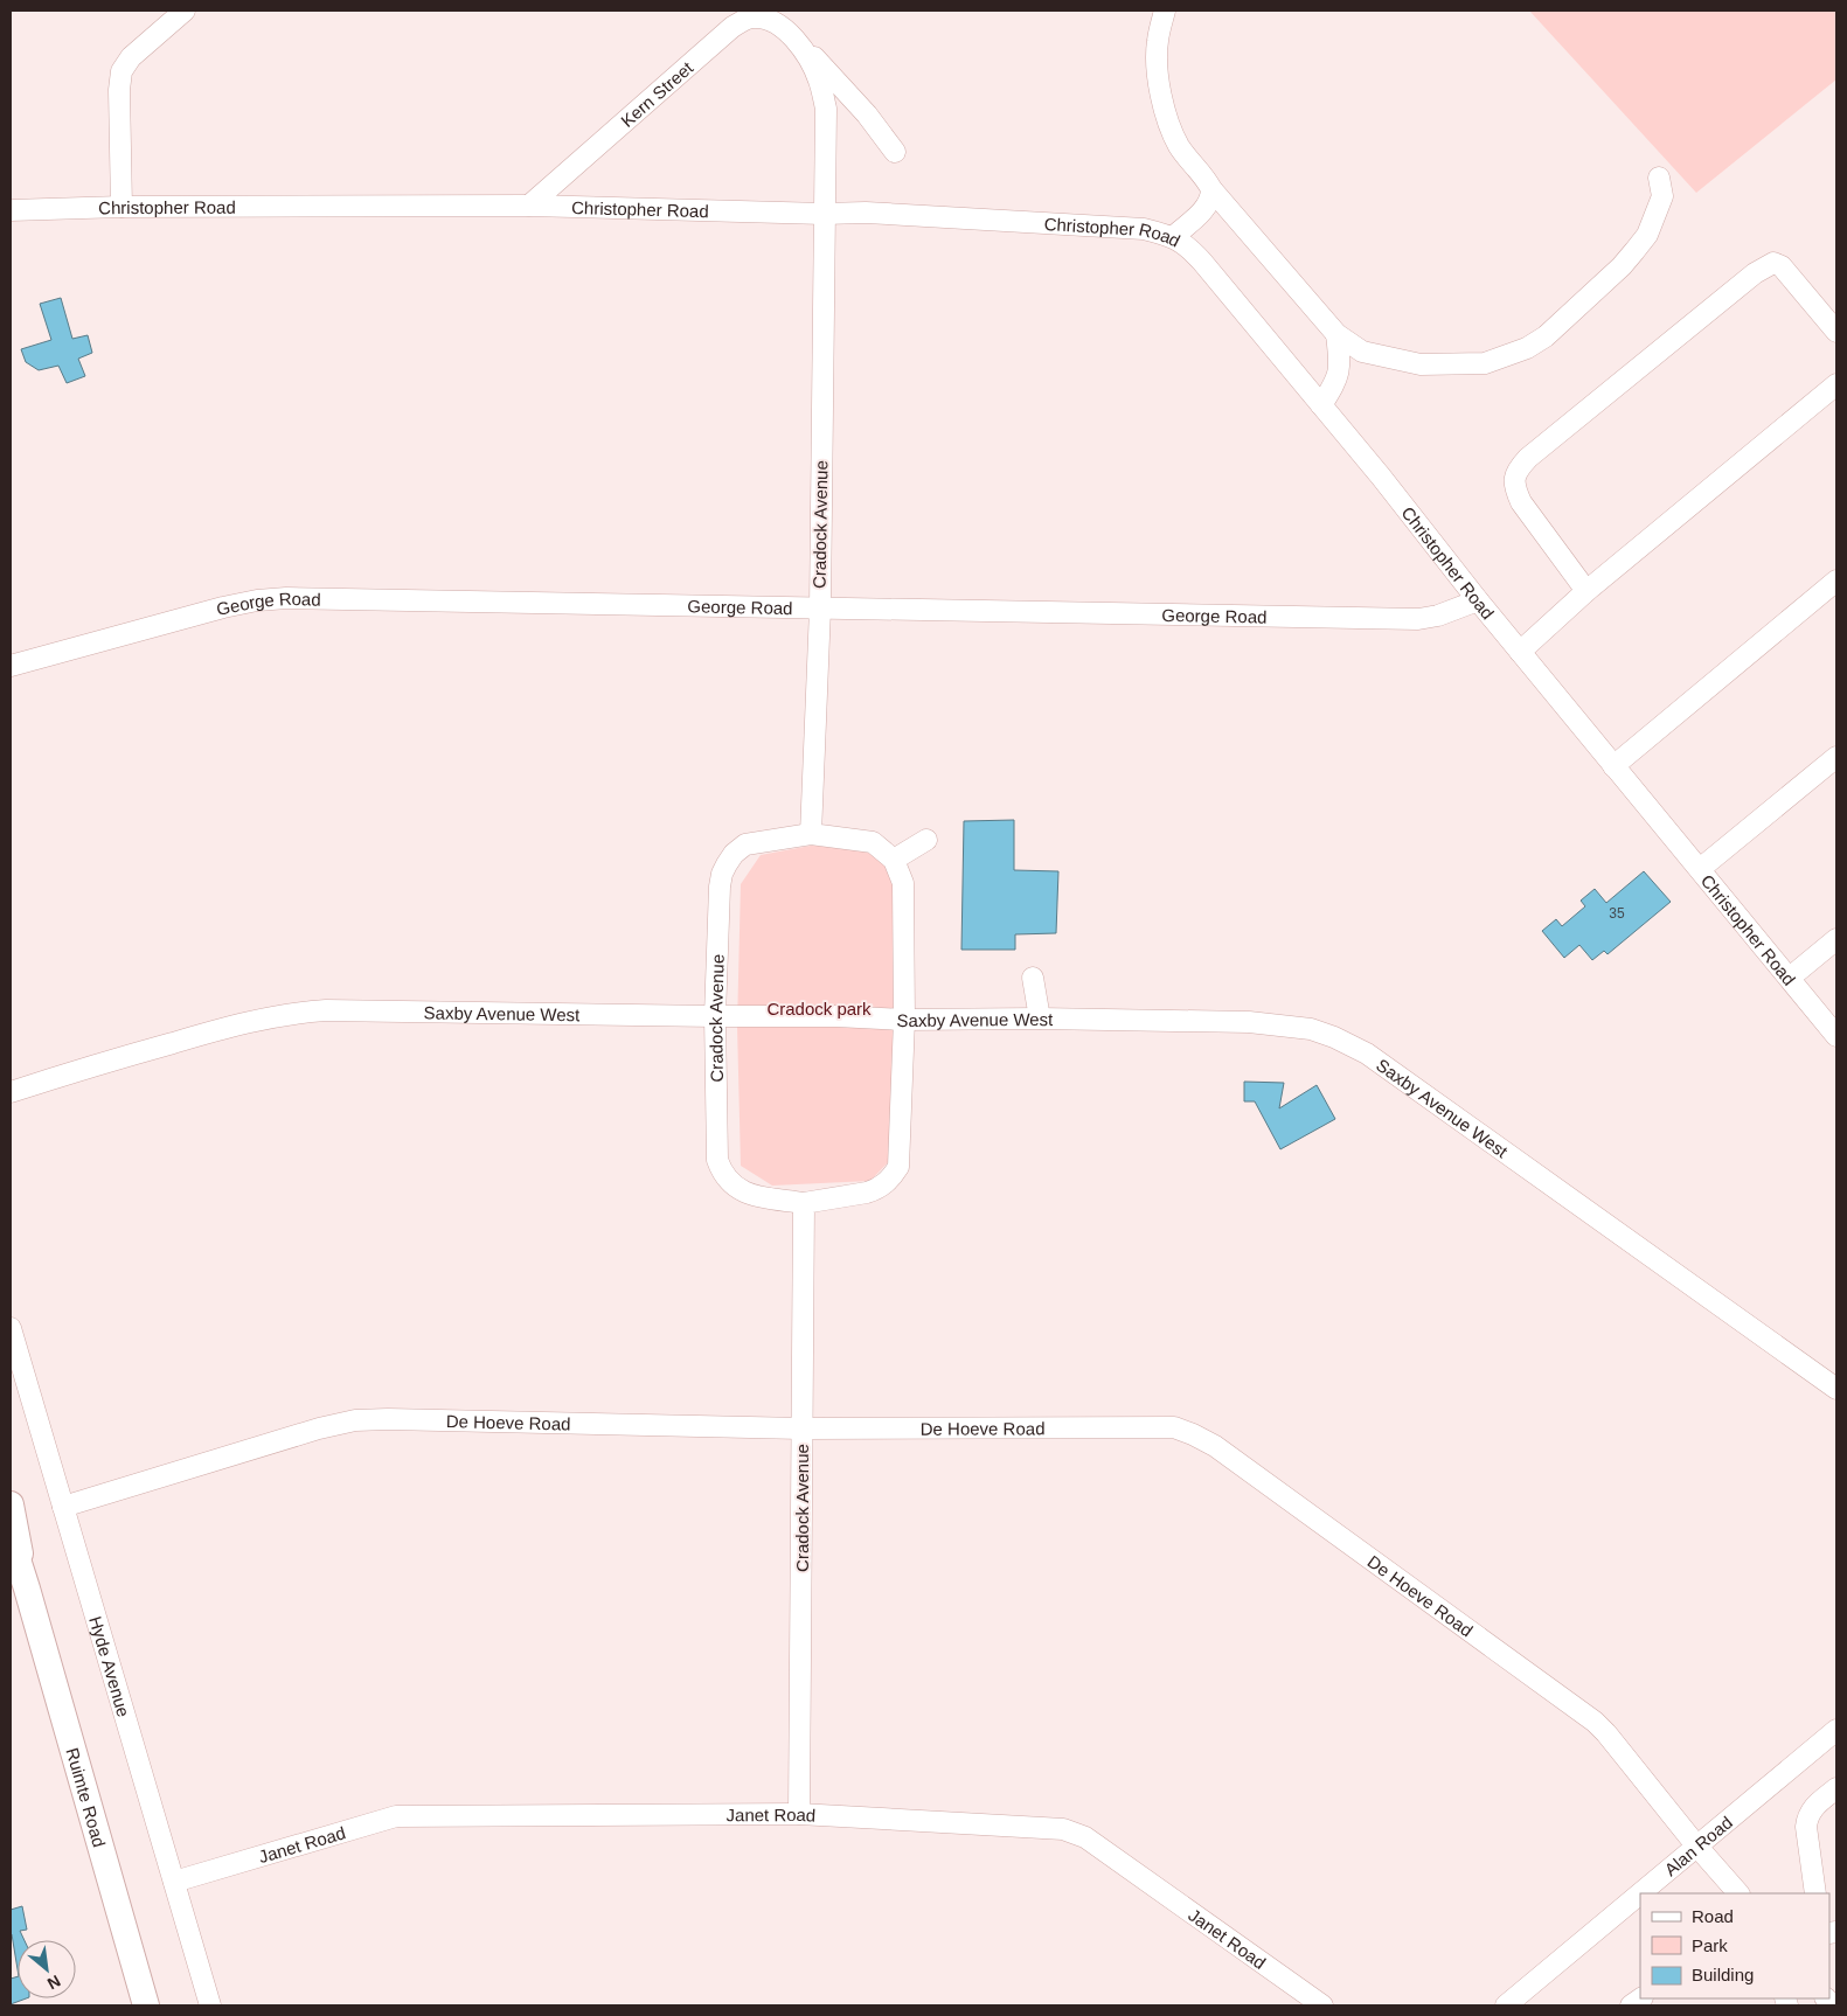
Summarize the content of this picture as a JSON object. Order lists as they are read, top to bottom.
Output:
{
  "streets": {
    "main road": ["Ruimte Road"],
    "street": [
      "Kern Street",
      "Christopher Road",
      "Cradock Avenue",
      "George Road",
      "Saxby Avenue West",
      "De Hoeve Road",
      "Hyde Avenue",
      "Janet Road",
      "Alan Road"
    ]
  },
  "crossings": [
    ["Kern Street", "Christopher Road"],
    ["Kern Street", "Cradock Avenue"],
    ["Christopher Road", "Cradock Avenue"],
    ["Christopher Road", "George Road"],
    ["Cradock Avenue", "George Road"],
    ["Cradock Avenue", "Saxby Avenue West"],
    ["Cradock Avenue", "De Hoeve Road"],
    ["Cradock Avenue", "Janet Road"],
    ["De Hoeve Road", "Hyde Avenue"],
    ["De Hoeve Road", "Alan Road"],
    ["Hyde Avenue", "Janet Road"]
  ],
  "parks": ["Cradock park"],
  "house_numbers": ["35"],
  "legend": ["Road", "Park", "Building"],
  "north": "bottom right"
}
